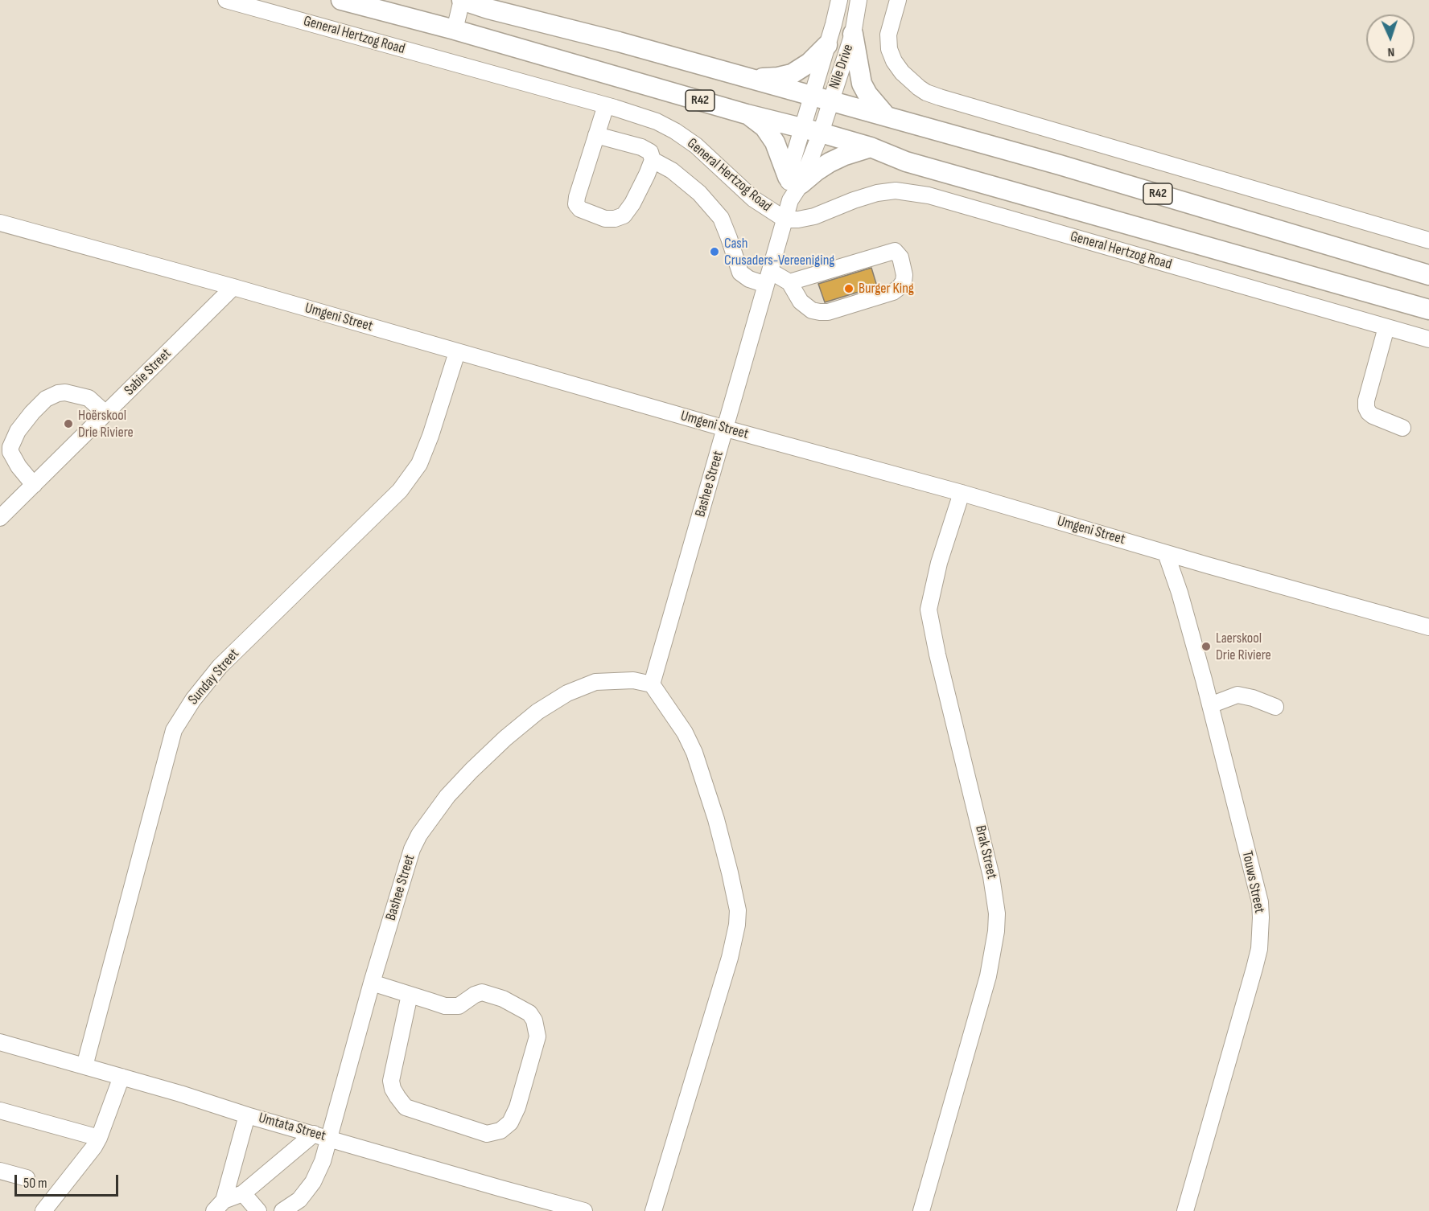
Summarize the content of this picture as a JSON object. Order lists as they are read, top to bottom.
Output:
{
  "streets": {
    "main road": ["General Hertzog Road", "R42"],
    "street": [
      "Nile Drive",
      "Umgeni Street",
      "Sabie Street",
      "Bashee Street",
      "Sunday Street",
      "Brak Street",
      "Touws Street",
      "Umtata Street"
    ]
  },
  "crossings": [
    ["General Hertzog Road", "Nile Drive"],
    ["General Hertzog Road", "Bashee Street"],
    ["Nile Drive", "R42"],
    ["Nile Drive", "Bashee Street"],
    ["Umgeni Street", "Sabie Street"],
    ["Umgeni Street", "Bashee Street"],
    ["Umgeni Street", "Sunday Street"],
    ["Umgeni Street", "Brak Street"],
    ["Umgeni Street", "Touws Street"],
    ["Bashee Street", "Umtata Street"],
    ["Sunday Street", "Umtata Street"]
  ],
  "places": [
    "Cash Crusaders-Vereeniging",
    "Burger King",
    "Hoërskool Drie Riviere",
    "Laerskool Drie Riviere"
  ],
  "scale_bar": "50 m",
  "north": "bottom"
}
